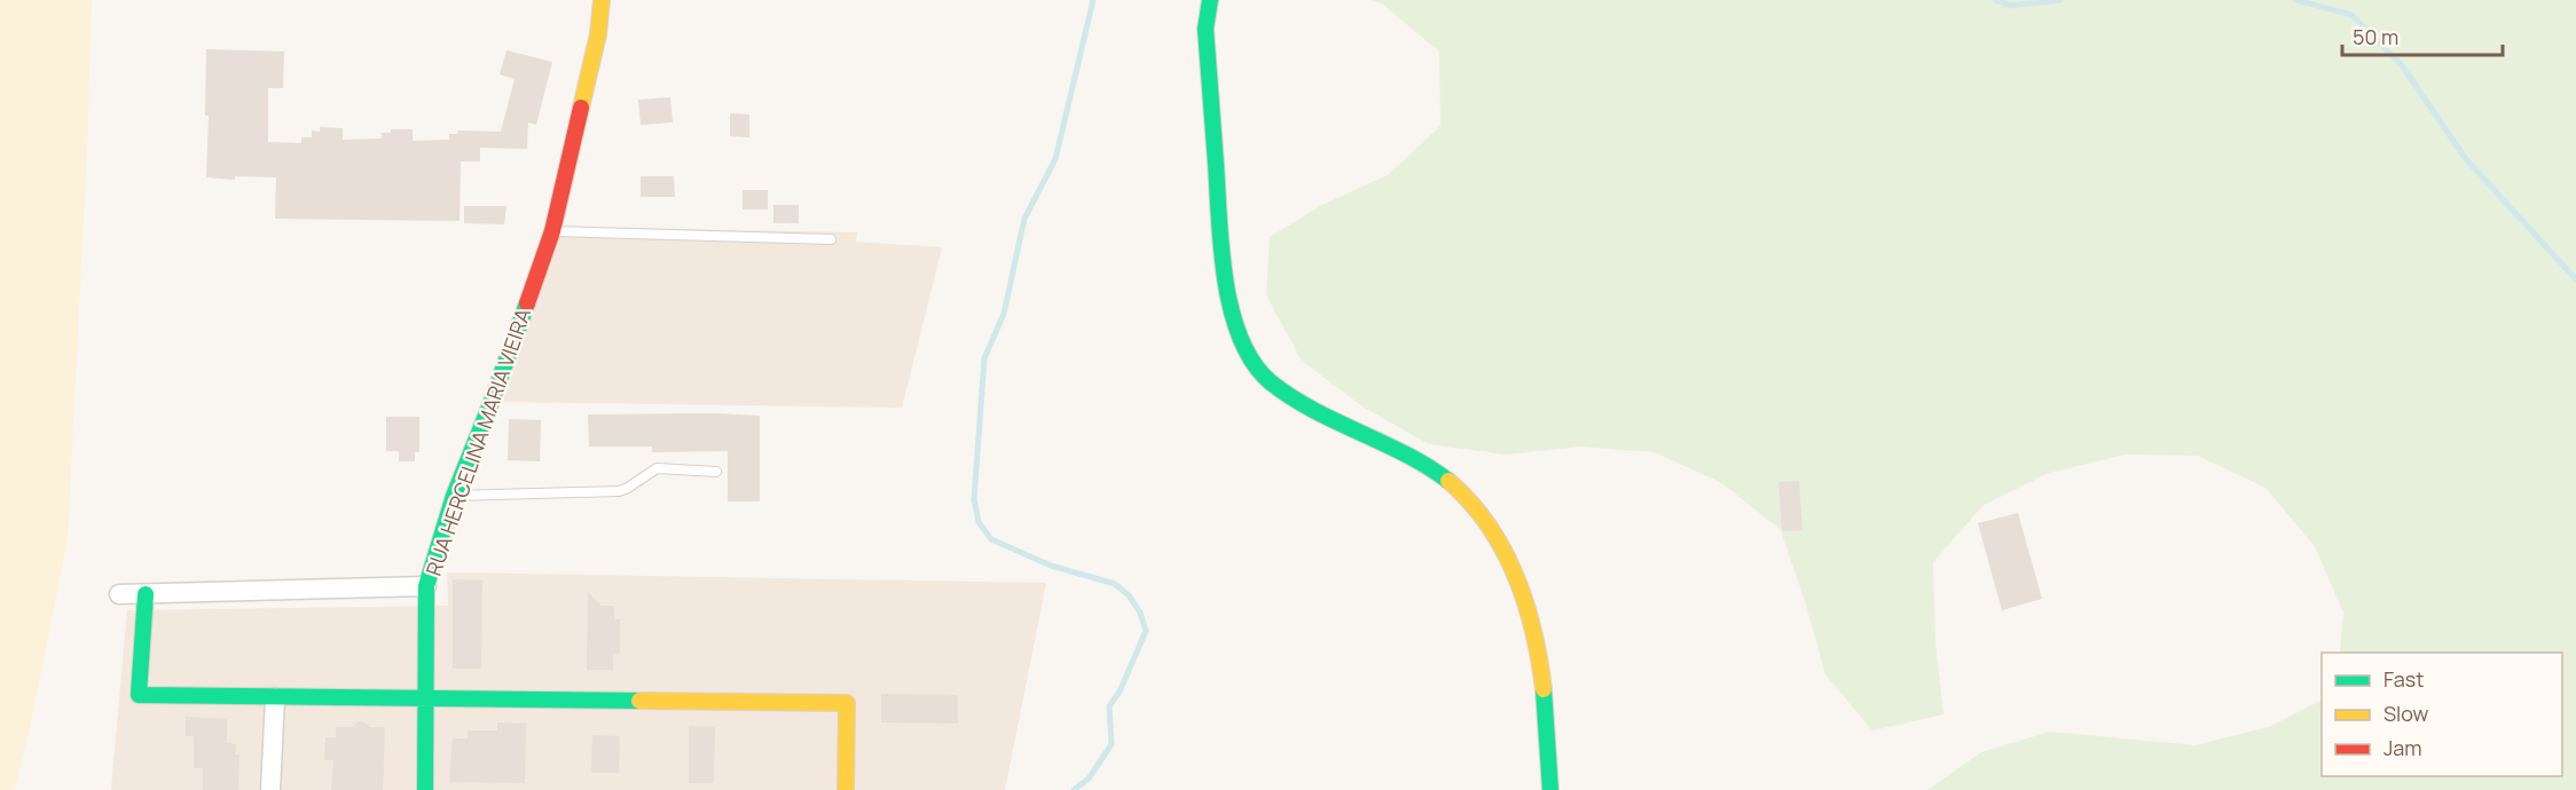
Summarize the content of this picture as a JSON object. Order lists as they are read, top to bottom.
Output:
{
  "streets": {
    "street": ["RUA HERCELINA MARIA VIEIRA"]
  },
  "legend": ["Fast", "Slow", "Jam"],
  "scale_bar": "50 m"
}
